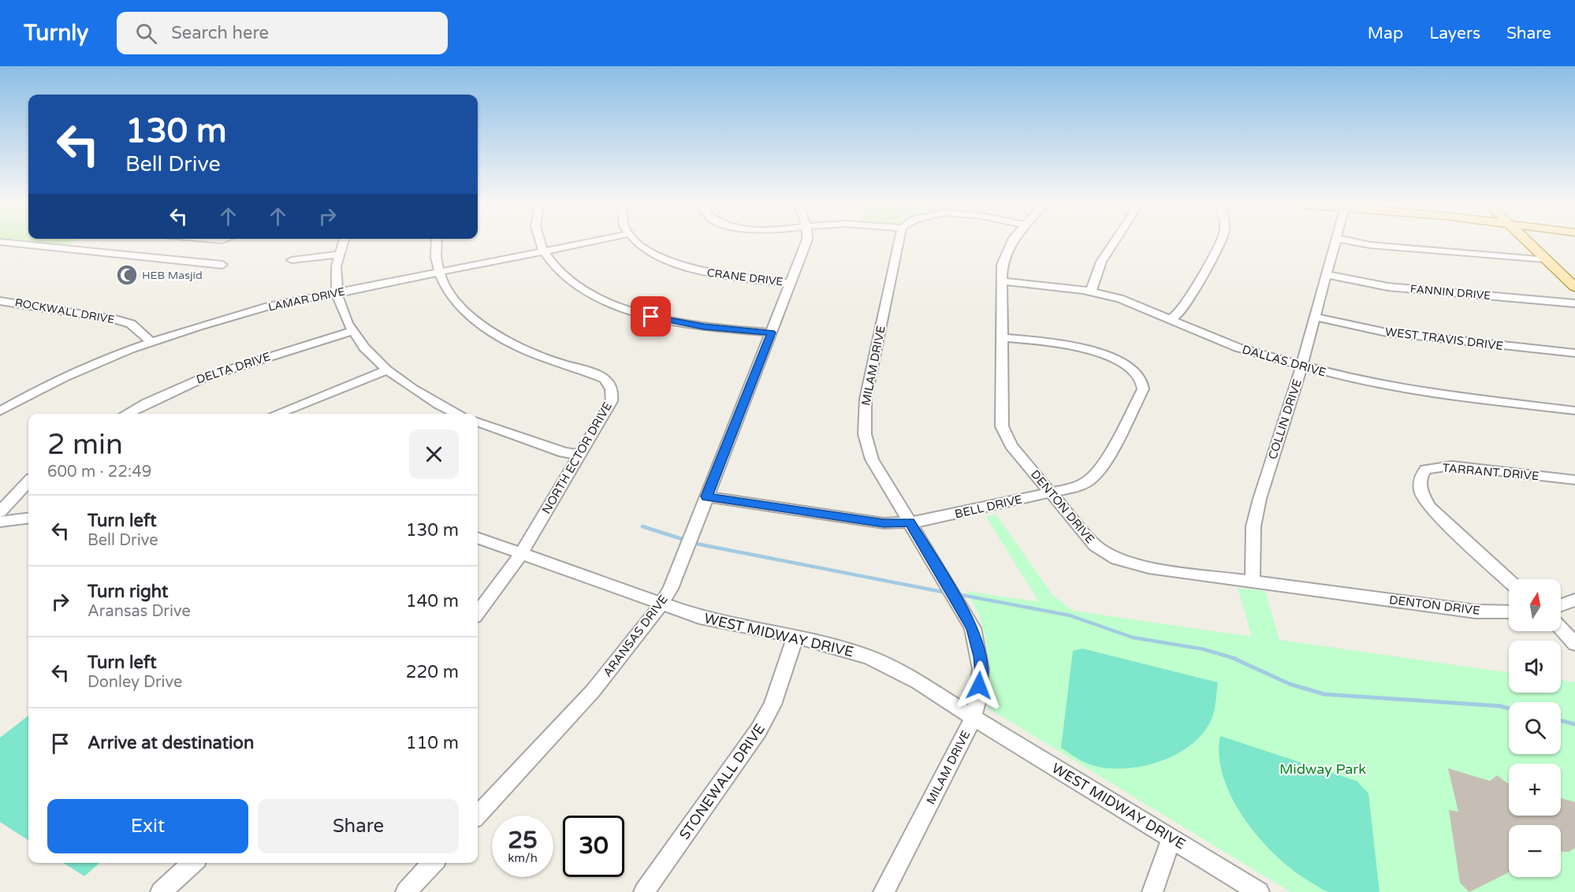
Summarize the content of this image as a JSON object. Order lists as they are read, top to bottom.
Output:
{
  "streets": {
    "street": [
      "CRANE DRIVE",
      "FANNIN DRIVE",
      "LAMAR DRIVE",
      "ROCKWALL DRIVE",
      "WEST TRAVIS DRIVE",
      "DALLAS DRIVE",
      "MILAM DRIVE",
      "DELTA DRIVE",
      "COLLIN DRIVE",
      "NORTH ECTOR DRIVE",
      "TARRANT DRIVE",
      "BELL DRIVE",
      "DENTON DRIVE",
      "WEST MIDWAY DRIVE",
      "ARANSAS DRIVE",
      "STONEWALL DRIVE"
    ]
  },
  "crossings": [
    ["CRANE DRIVE", "ARANSAS DRIVE"],
    ["FANNIN DRIVE", "COLLIN DRIVE"],
    ["LAMAR DRIVE", "ROCKWALL DRIVE"],
    ["LAMAR DRIVE", "NORTH ECTOR DRIVE"],
    ["WEST TRAVIS DRIVE", "COLLIN DRIVE"],
    ["DALLAS DRIVE", "COLLIN DRIVE"],
    ["DALLAS DRIVE", "DENTON DRIVE"],
    ["MILAM DRIVE", "BELL DRIVE"],
    ["MILAM DRIVE", "WEST MIDWAY DRIVE"],
    ["COLLIN DRIVE", "DENTON DRIVE"],
    ["NORTH ECTOR DRIVE", "WEST MIDWAY DRIVE"],
    ["BELL DRIVE", "DENTON DRIVE"],
    ["BELL DRIVE", "ARANSAS DRIVE"],
    ["WEST MIDWAY DRIVE", "ARANSAS DRIVE"],
    ["WEST MIDWAY DRIVE", "STONEWALL DRIVE"]
  ],
  "parks": ["Midway Park"],
  "places": {
    "mosque": ["HEB Masjid"]
  },
  "north": "top",
  "page": {
    "header": "Turnly",
    "search": "Search here",
    "nav": ["Map", "Layers", "Share"],
    "turn": ["130 m", "Bell Drive"],
    "heading": ["2 min", "600 m · 22:49"],
    "list": [
      {
        "name": "Turn left",
        "note": "Bell Drive",
        "value": "130 m"
      },
      {
        "name": "Turn right",
        "note": "Aransas Drive",
        "value": "140 m"
      },
      {
        "name": "Turn left",
        "note": "Donley Drive",
        "value": "220 m"
      },
      {
        "name": "Arrive at destination",
        "value": "110 m"
      }
    ],
    "map_buttons": ["+", "−"],
    "buttons": ["Exit", "Share"],
    "speed": "25 km/h",
    "limit": "30"
  }
}
